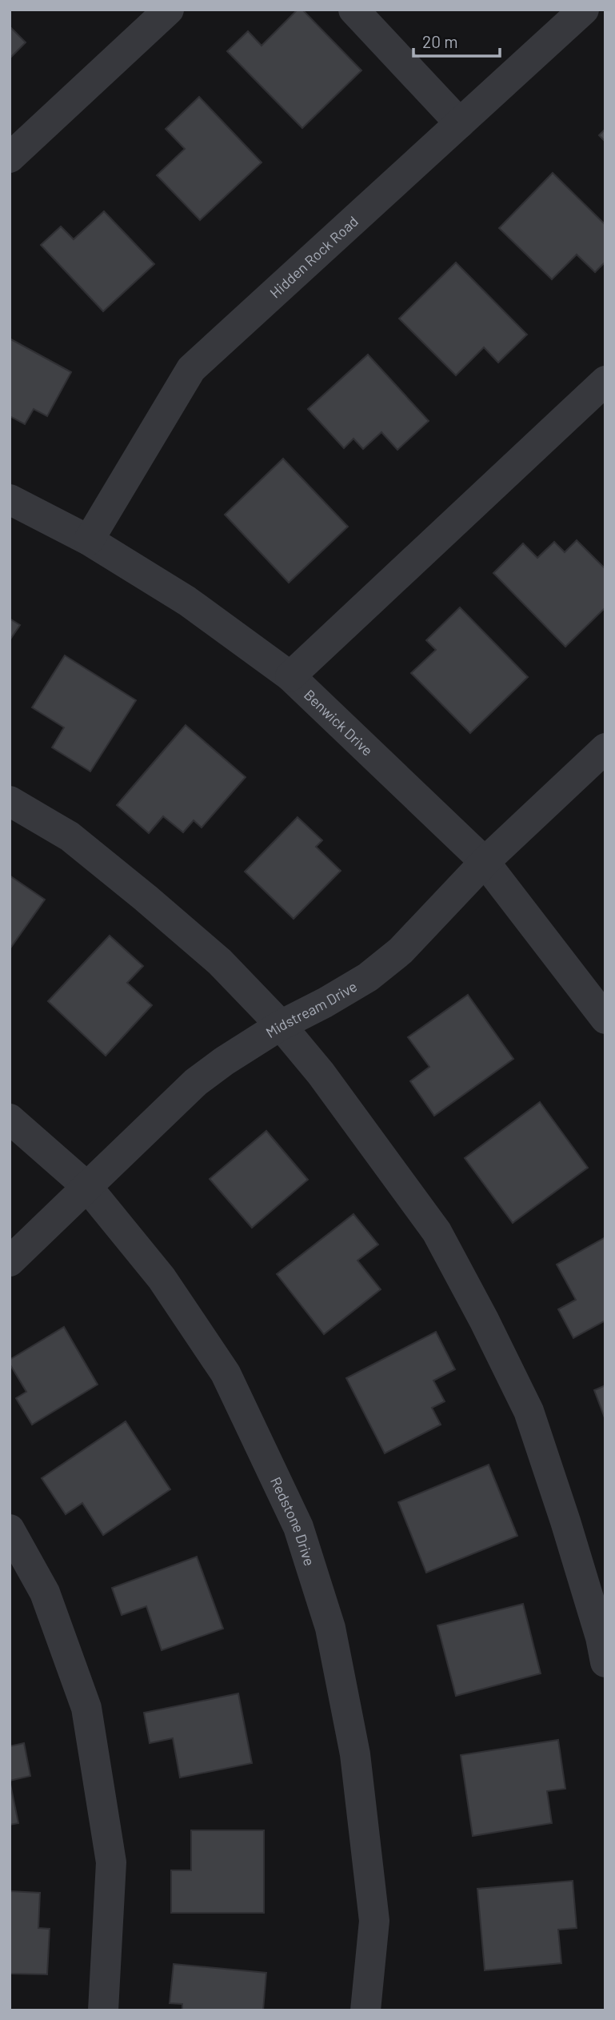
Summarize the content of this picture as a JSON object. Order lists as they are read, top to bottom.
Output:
{
  "streets": {
    "street": [
      "Hidden Rock Road",
      "Benwick Drive",
      "Midstream Drive",
      "Redstone Drive"
    ]
  },
  "crossings": [
    ["Hidden Rock Road", "Benwick Drive"],
    ["Benwick Drive", "Midstream Drive"],
    ["Midstream Drive", "Redstone Drive"]
  ],
  "scale_bar": "20 m"
}
